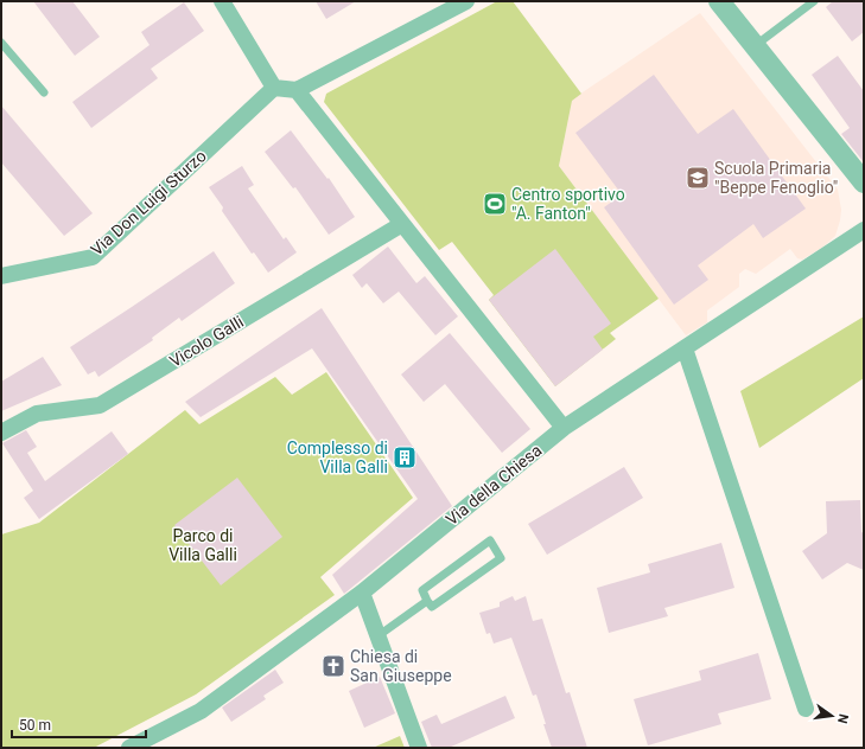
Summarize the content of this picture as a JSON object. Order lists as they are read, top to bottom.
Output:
{
  "streets": {
    "street": ["Via Don Luigi Sturzo", "Vicolo Galli", "Via della Chiesa"]
  },
  "parks": ["Parco di Villa Galli"],
  "places": {
    "school or university": ["Scuola Primaria \"Beppe Fenoglio\""],
    "sports": ["Centro sportivo \"A. Fanton\""],
    "building": ["Complesso di Villa Galli"],
    "church": ["Chiesa di San Giuseppe"]
  },
  "scale_bar": "50 m",
  "north": "right"
}
